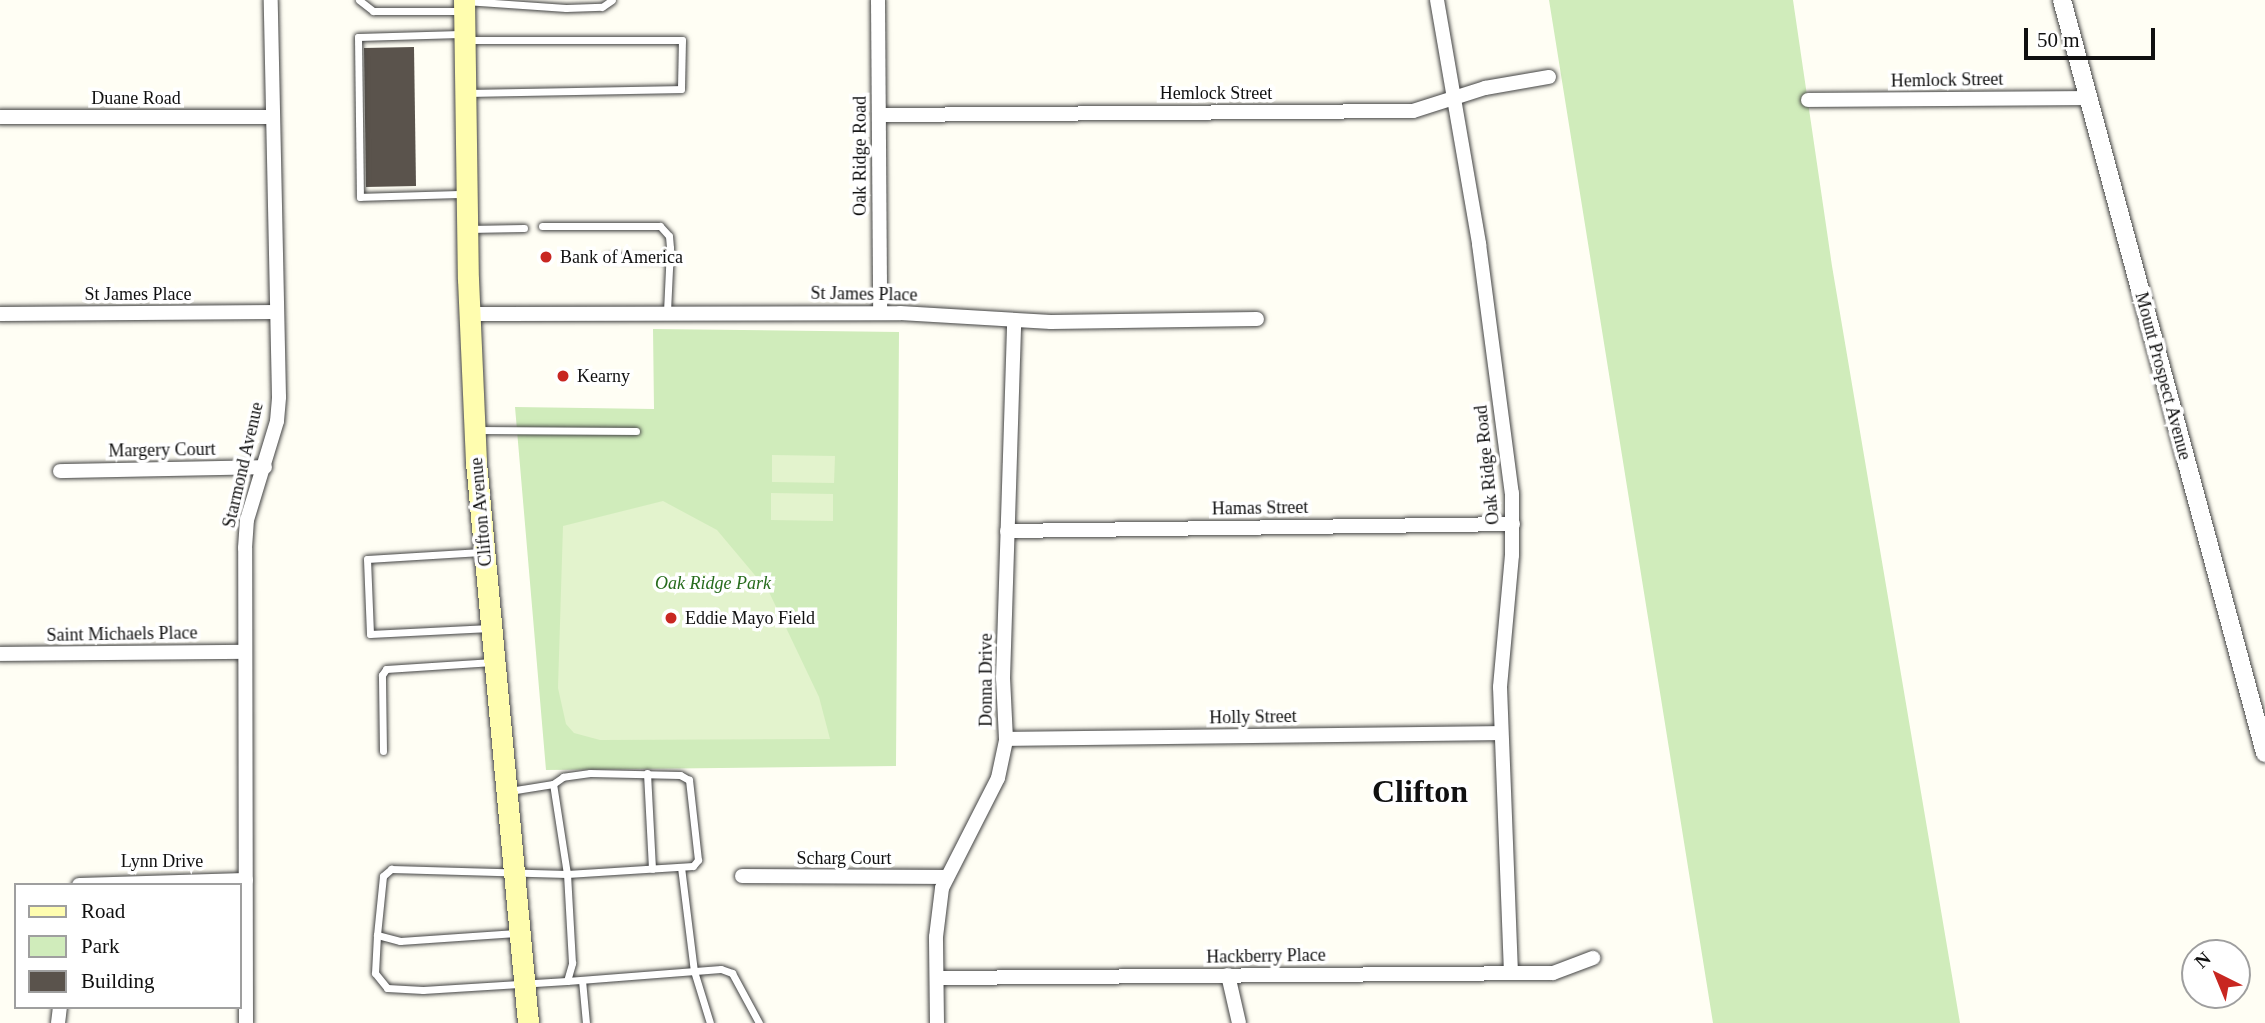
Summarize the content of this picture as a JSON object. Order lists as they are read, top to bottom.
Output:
{
  "streets": {
    "main road": ["Clifton Avenue"],
    "street": [
      "Hemlock Street",
      "Duane Road",
      "Oak Ridge Road",
      "St James Place",
      "Mount Prospect Avenue",
      "Margery Court",
      "Starmond Avenue",
      "Hamas Street",
      "Saint Michaels Place",
      "Donna Drive",
      "Holly Street",
      "Scharg Court",
      "Lynn Drive",
      "Hackberry Place"
    ]
  },
  "crossings": [
    ["Hemlock Street", "Oak Ridge Road"],
    ["Hemlock Street", "Mount Prospect Avenue"],
    ["Duane Road", "Starmond Avenue"],
    ["Oak Ridge Road", "St James Place"],
    ["Oak Ridge Road", "Hamas Street"],
    ["Oak Ridge Road", "Holly Street"],
    ["Oak Ridge Road", "Hackberry Place"],
    ["St James Place", "Starmond Avenue"],
    ["St James Place", "Clifton Avenue"],
    ["St James Place", "Donna Drive"],
    ["Margery Court", "Starmond Avenue"],
    ["Starmond Avenue", "Saint Michaels Place"],
    ["Starmond Avenue", "Lynn Drive"],
    ["Hamas Street", "Donna Drive"],
    ["Donna Drive", "Holly Street"],
    ["Donna Drive", "Scharg Court"],
    ["Donna Drive", "Hackberry Place"]
  ],
  "districts": ["Clifton"],
  "parks": ["Oak Ridge Park"],
  "places": ["Bank of America", "Kearny", "Eddie Mayo Field"],
  "legend": ["Road", "Park", "Building"],
  "scale_bar": "50 m",
  "north": "top left"
}
